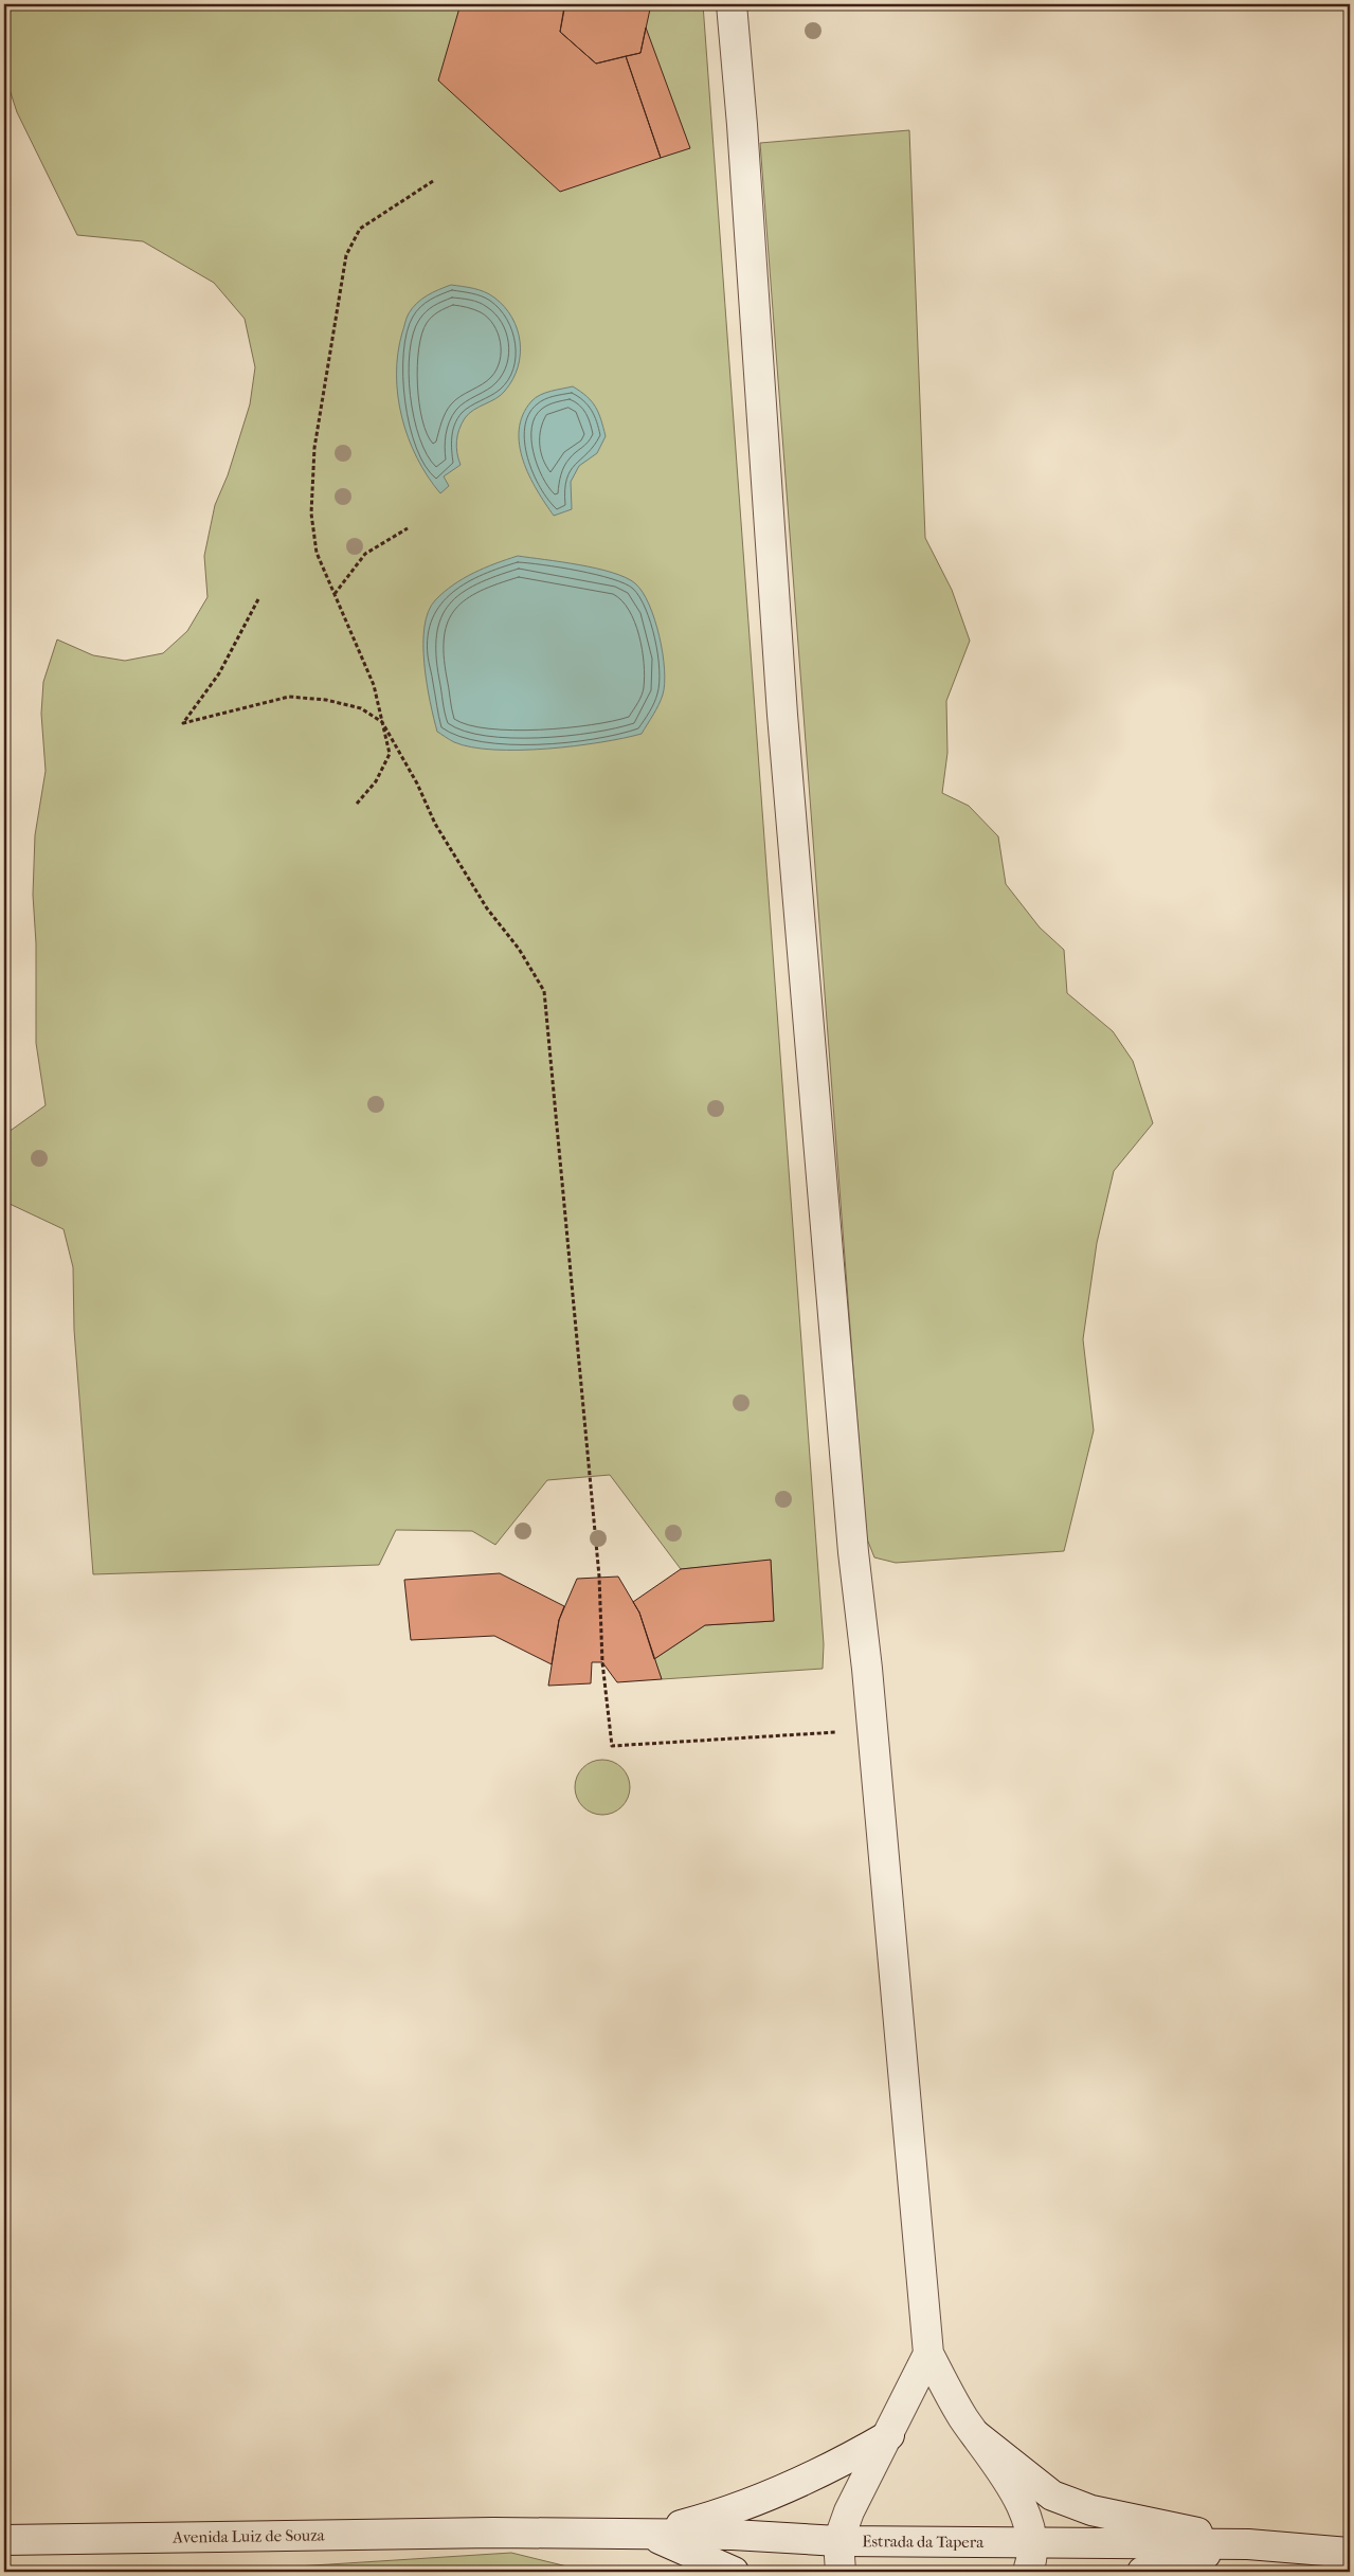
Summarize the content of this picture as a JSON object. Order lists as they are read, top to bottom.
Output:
{
  "streets": {
    "street": ["Avenida Luiz de Souza", "Estrada da Tapera"]
  },
  "crossings": [
    ["Avenida Luiz de Souza", "Estrada da Tapera"]
  ]
}
